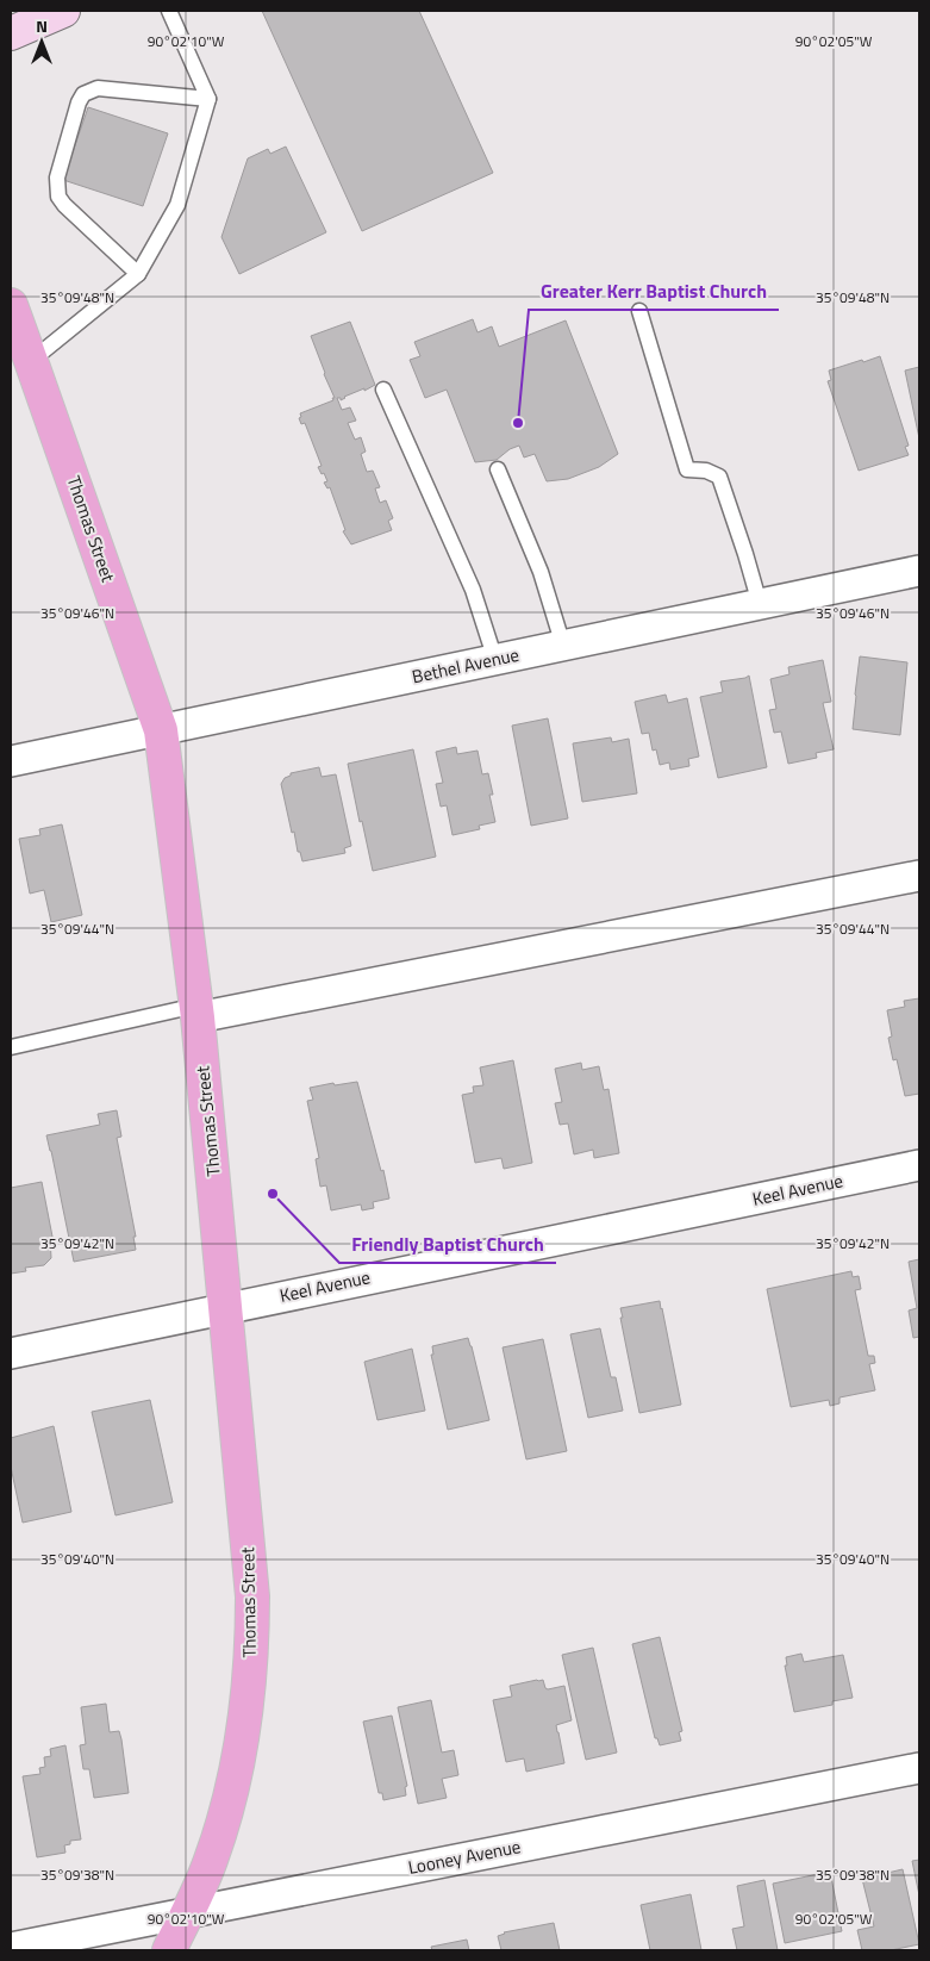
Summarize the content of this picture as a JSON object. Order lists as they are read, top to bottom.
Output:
{
  "streets": {
    "main road": ["Thomas Street"],
    "street": ["Bethel Avenue", "Keel Avenue", "Looney Avenue"]
  },
  "crossings": [
    ["Thomas Street", "Bethel Avenue"],
    ["Thomas Street", "Keel Avenue"],
    ["Thomas Street", "Looney Avenue"]
  ],
  "places": ["Greater Kerr Baptist Church", "Friendly Baptist Church"],
  "north": "top",
  "coordinates": [
    "90°02'10\"W",
    "90°02'05\"W",
    "35°09'48\"N",
    "35°09'46\"N",
    "35°09'44\"N",
    "35°09'42\"N",
    "35°09'40\"N",
    "35°09'38\"N"
  ]
}
